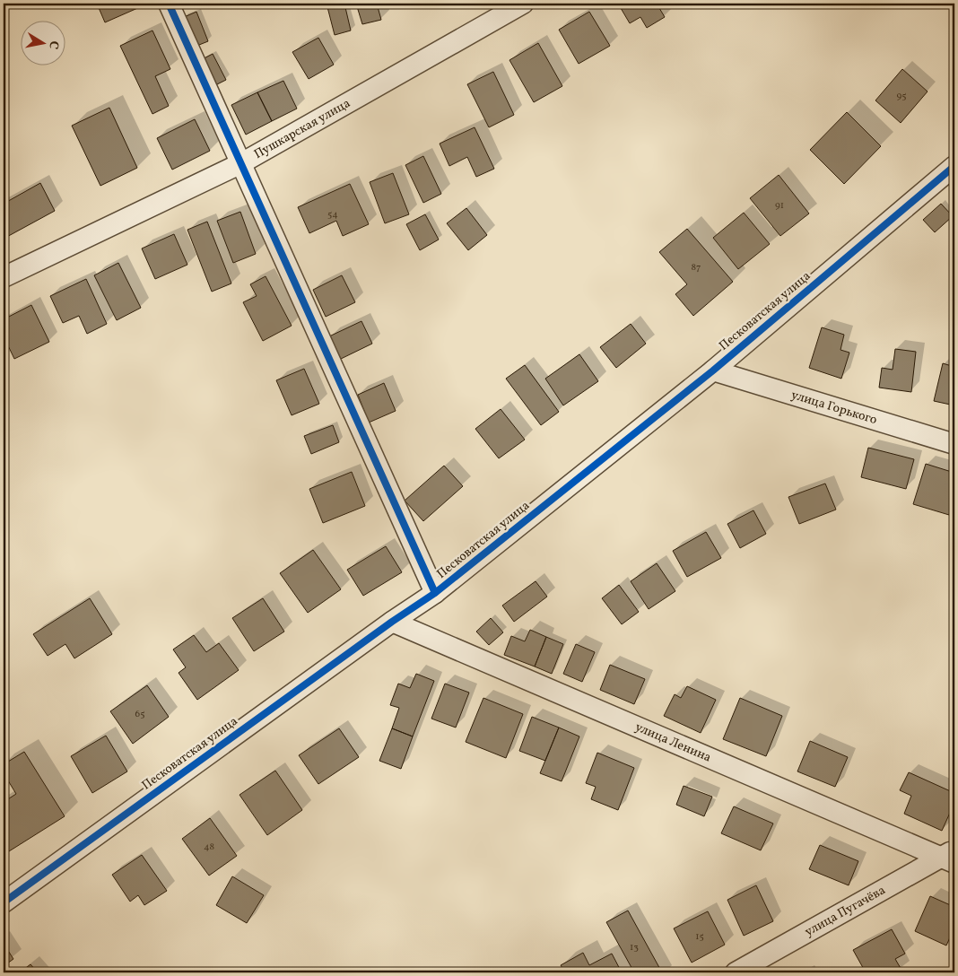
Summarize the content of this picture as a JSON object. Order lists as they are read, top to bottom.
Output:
{
  "streets": {
    "street": [
      "Пушкарская улица",
      "Песковатская улица",
      "улица Горького",
      "улица Ленина",
      "улица Пугачёва"
    ]
  },
  "crossings": [
    ["Песковатская улица", "улица Горького"],
    ["Песковатская улица", "улица Ленина"],
    ["улица Ленина", "улица Пугачёва"]
  ],
  "house_numbers": [
    "95",
    "91",
    "54",
    "87",
    "65",
    "48",
    "15",
    "13"
  ],
  "north": "right"
}
